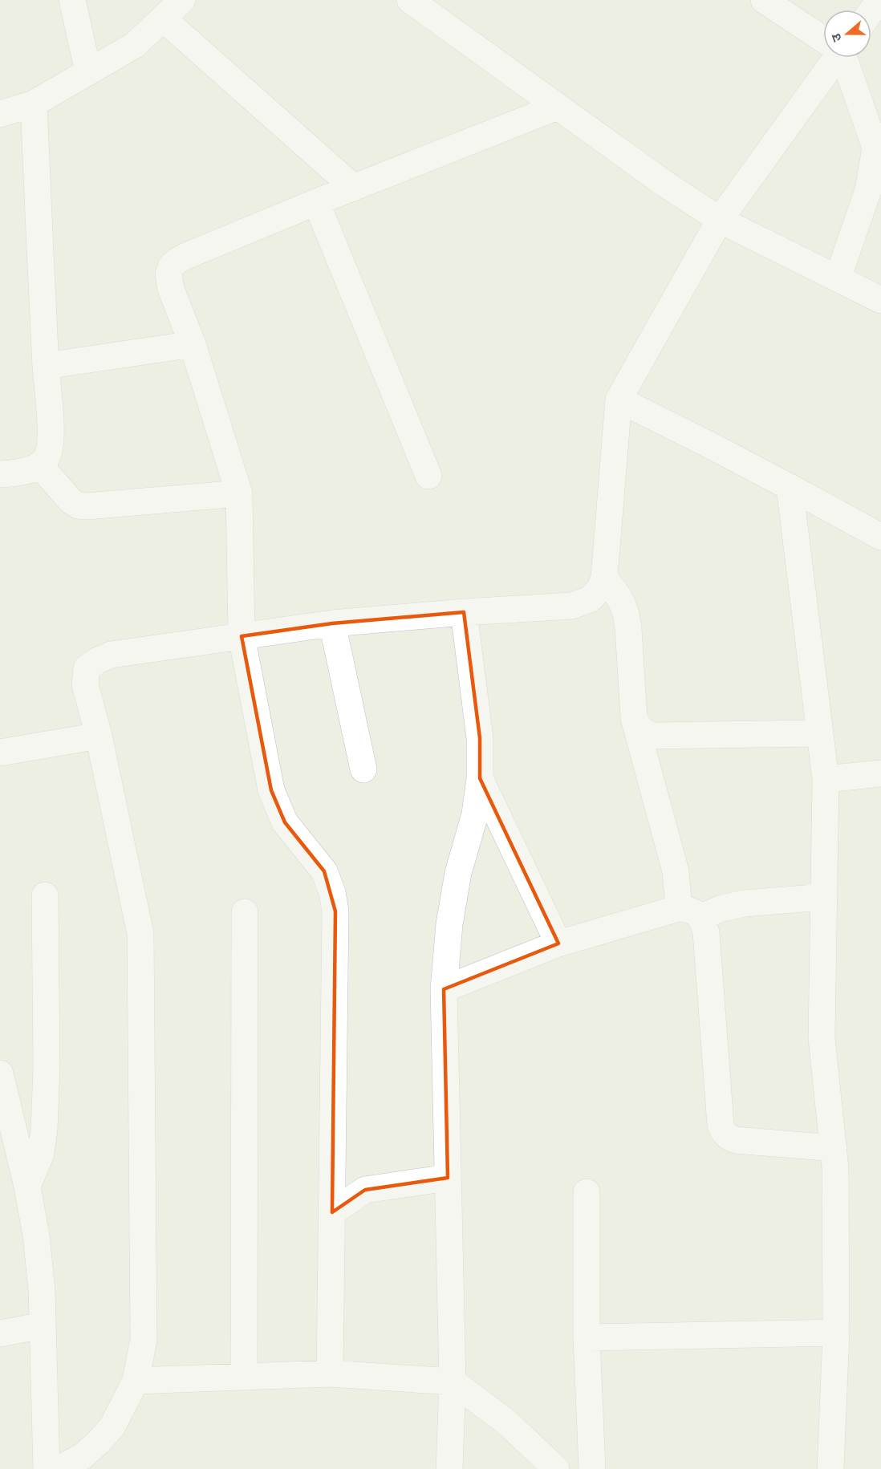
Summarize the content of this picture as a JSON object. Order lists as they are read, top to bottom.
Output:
{
  "north": "left"
}
